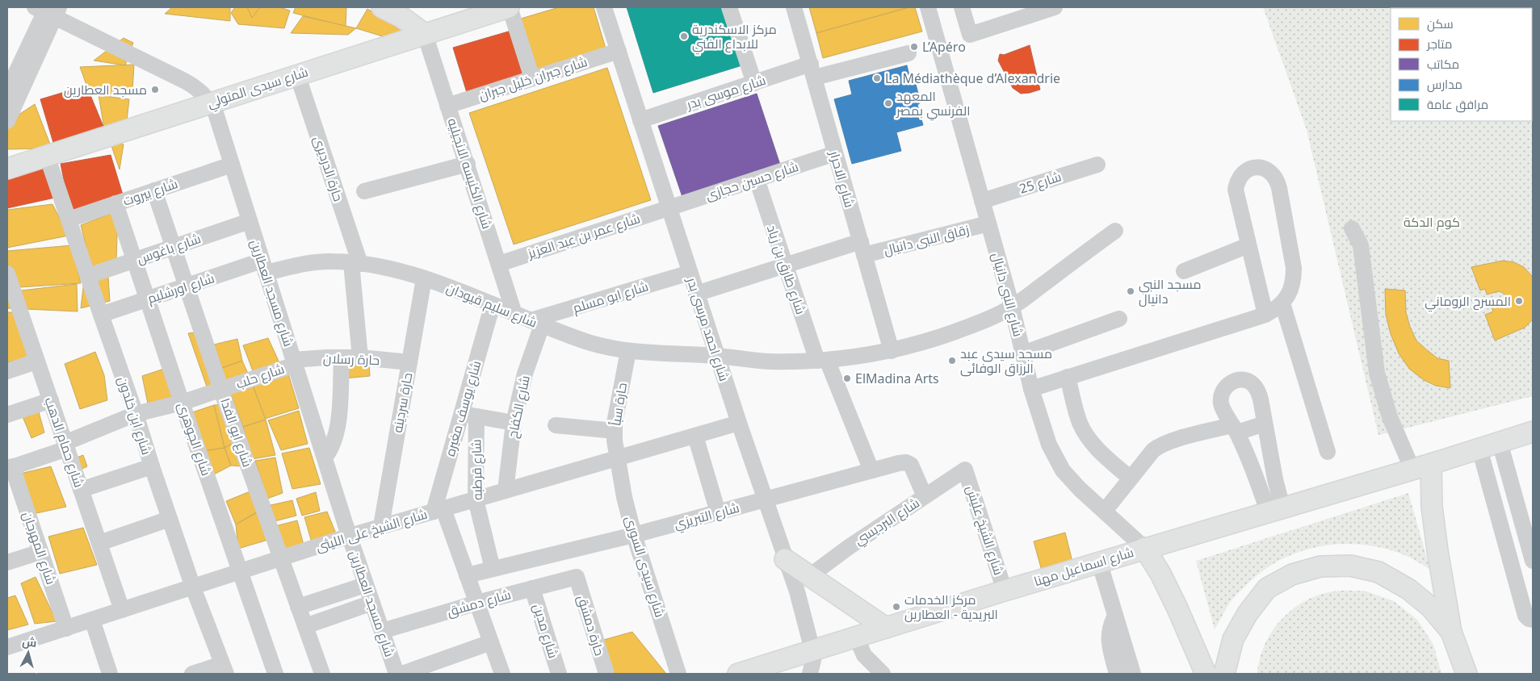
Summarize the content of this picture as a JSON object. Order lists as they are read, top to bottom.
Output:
{
  "streets": {
    "main road": ["شارع سيدى المتولي", "شارع اسماعيل مهنا"],
    "street": [
      "شارع جبران خليل جبران",
      "شارع موسى بدر",
      "حارة الدرديرى",
      "شارع الكنيسه الانجيليه",
      "شارع الاحرار",
      "شارع حسين حجازى",
      "شارع 25",
      "شارع بيروت",
      "شارع عمر بن عبد العزيز",
      "زقاق النبى دانيال",
      "شارع باغوس",
      "شارع طارق بن زياد",
      "شارع اورشليم",
      "شارع مسجد العطارين",
      "شارع النبى دانيال",
      "شارع ابو مسلم",
      "شارع سليم قيودان",
      "شارع احمد مرسى بدر",
      "حارة رسلان",
      "شارع حلب",
      "حارة سردينه",
      "حارة سبأ",
      "شارع الكفاح",
      "شارع يوسف مغيره",
      "شارع ابن خلدون",
      "شارع ابو الفدا",
      "شارع الجوهرى",
      "شارع حمام الدهب",
      "شارع قرطبه",
      "شارع التبريزي",
      "شارع البرديسي",
      "شارع الشيخ على الليثى",
      "شارع الشيخ عليش",
      "شارع المهرجان",
      "شارع سيدى السورى",
      "شارع دمشق",
      "حارة دمشق",
      "شارع مدين"
    ]
  },
  "crossings": [
    ["شارع جبران خليل جبران", "شارع الكنيسه الانجيليه"],
    ["شارع جبران خليل جبران", "شارع احمد مرسى بدر"],
    ["شارع سيدى المتولي", "حارة الدرديرى"],
    ["شارع سيدى المتولي", "شارع الكنيسه الانجيليه"],
    ["شارع سيدى المتولي", "شارع مسجد العطارين"],
    ["شارع سيدى المتولي", "شارع ابن خلدون"],
    ["شارع موسى بدر", "شارع الاحرار"],
    ["شارع موسى بدر", "شارع احمد مرسى بدر"],
    ["حارة الدرديرى", "شارع سليم قيودان"],
    ["حارة الدرديرى", "حارة رسلان"],
    ["شارع الكنيسه الانجيليه", "شارع عمر بن عبد العزيز"],
    ["شارع الكنيسه الانجيليه", "شارع سليم قيودان"],
    ["شارع الاحرار", "شارع حسين حجازى"],
    ["شارع الاحرار", "زقاق النبى دانيال"],
    ["شارع الاحرار", "شارع سليم قيودان"],
    ["شارع حسين حجازى", "شارع عمر بن عبد العزيز"],
    ["شارع حسين حجازى", "شارع طارق بن زياد"],
    ["شارع حسين حجازى", "شارع احمد مرسى بدر"],
    ["شارع 25", "شارع النبى دانيال"],
    ["شارع بيروت", "شارع مسجد العطارين"],
    ["شارع بيروت", "شارع ابن خلدون"],
    ["شارع بيروت", "شارع ابو الفدا"],
    ["شارع بيروت", "شارع الجوهرى"],
    ["شارع عمر بن عبد العزيز", "شارع احمد مرسى بدر"],
    ["زقاق النبى دانيال", "شارع طارق بن زياد"],
    ["زقاق النبى دانيال", "شارع النبى دانيال"],
    ["زقاق النبى دانيال", "شارع احمد مرسى بدر"],
    ["شارع باغوس", "شارع مسجد العطارين"],
    ["شارع باغوس", "شارع ابن خلدون"],
    ["شارع باغوس", "شارع ابو الفدا"],
    ["شارع باغوس", "شارع الجوهرى"],
    ["شارع طارق بن زياد", "شارع سليم قيودان"],
    ["شارع طارق بن زياد", "شارع التبريزي"],
    ["شارع اورشليم", "شارع مسجد العطارين"],
    ["شارع اورشليم", "شارع سليم قيودان"],
    ["شارع اورشليم", "شارع ابن خلدون"],
    ["شارع اورشليم", "شارع ابو الفدا"],
    ["شارع اورشليم", "شارع الجوهرى"],
    ["شارع مسجد العطارين", "شارع سليم قيودان"],
    ["شارع مسجد العطارين", "حارة رسلان"],
    ["شارع مسجد العطارين", "شارع حلب"],
    ["شارع مسجد العطارين", "شارع الشيخ على الليثى"],
    ["شارع مسجد العطارين", "شارع دمشق"],
    ["شارع النبى دانيال", "شارع سليم قيودان"],
    ["شارع النبى دانيال", "شارع اسماعيل مهنا"],
    ["شارع ابو مسلم", "شارع سليم قيودان"],
    ["شارع ابو مسلم", "شارع احمد مرسى بدر"],
    ["شارع ابو مسلم", "شارع الكفاح"],
    ["شارع سليم قيودان", "شارع احمد مرسى بدر"],
    ["شارع سليم قيودان", "حارة سردينه"],
    ["شارع سليم قيودان", "حارة سبأ"],
    ["شارع سليم قيودان", "شارع الكفاح"],
    ["شارع سليم قيودان", "شارع يوسف مغيره"],
    ["شارع احمد مرسى بدر", "شارع التبريزي"],
    ["شارع احمد مرسى بدر", "شارع الشيخ على الليثى"],
    ["شارع احمد مرسى بدر", "شارع اسماعيل مهنا"],
    ["حارة رسلان", "شارع حلب"],
    ["حارة رسلان", "حارة سردينه"],
    ["شارع حلب", "شارع ابن خلدون"],
    ["شارع حلب", "شارع ابو الفدا"],
    ["شارع حلب", "شارع الجوهرى"],
    ["شارع حلب", "شارع حمام الدهب"],
    ["شارع حلب", "شارع المهرجان"],
    ["حارة سردينه", "شارع الشيخ على الليثى"],
    ["حارة سبأ", "شارع الشيخ على الليثى"],
    ["حارة سبأ", "شارع سيدى السورى"],
    ["شارع الكفاح", "شارع الشيخ على الليثى"],
    ["شارع يوسف مغيره", "شارع الشيخ على الليثى"],
    ["شارع ابن خلدون", "شارع الشيخ على الليثى"],
    ["شارع ابو الفدا", "شارع الشيخ على الليثى"],
    ["شارع الجوهرى", "شارع الشيخ على الليثى"],
    ["شارع حمام الدهب", "شارع الشيخ على الليثى"],
    ["شارع قرطبه", "شارع التبريزي"],
    ["شارع قرطبه", "شارع الشيخ على الليثى"],
    ["شارع التبريزي", "شارع البرديسي"],
    ["شارع التبريزي", "شارع سيدى السورى"],
    ["شارع البرديسي", "شارع الشيخ عليش"],
    ["شارع الشيخ على الليثى", "شارع المهرجان"],
    ["شارع الشيخ على الليثى", "شارع سيدى السورى"],
    ["شارع الشيخ عليش", "شارع اسماعيل مهنا"],
    ["شارع دمشق", "حارة دمشق"],
    ["شارع دمشق", "شارع مدين"]
  ],
  "parks": ["كوم الدكة"],
  "places": [
    "مركز الاسكندرية للابداع الفني",
    "L’Apéro",
    "La Médiathèque d’Alexandrie",
    "مسجد العطارين",
    "المعهد الفرنسي بمصر",
    "مسجد النبي دانيال",
    "المسرح الروماني",
    "مسجد سيدى عبد الرزاق الوفائى",
    "ElMadina Arts",
    "مركز الخدمات البريدية - العطارين"
  ],
  "legend": [
    "سكن",
    "متاجر",
    "مكاتب",
    "مدارس",
    "مرافق عامة"
  ],
  "north": "top"
}
